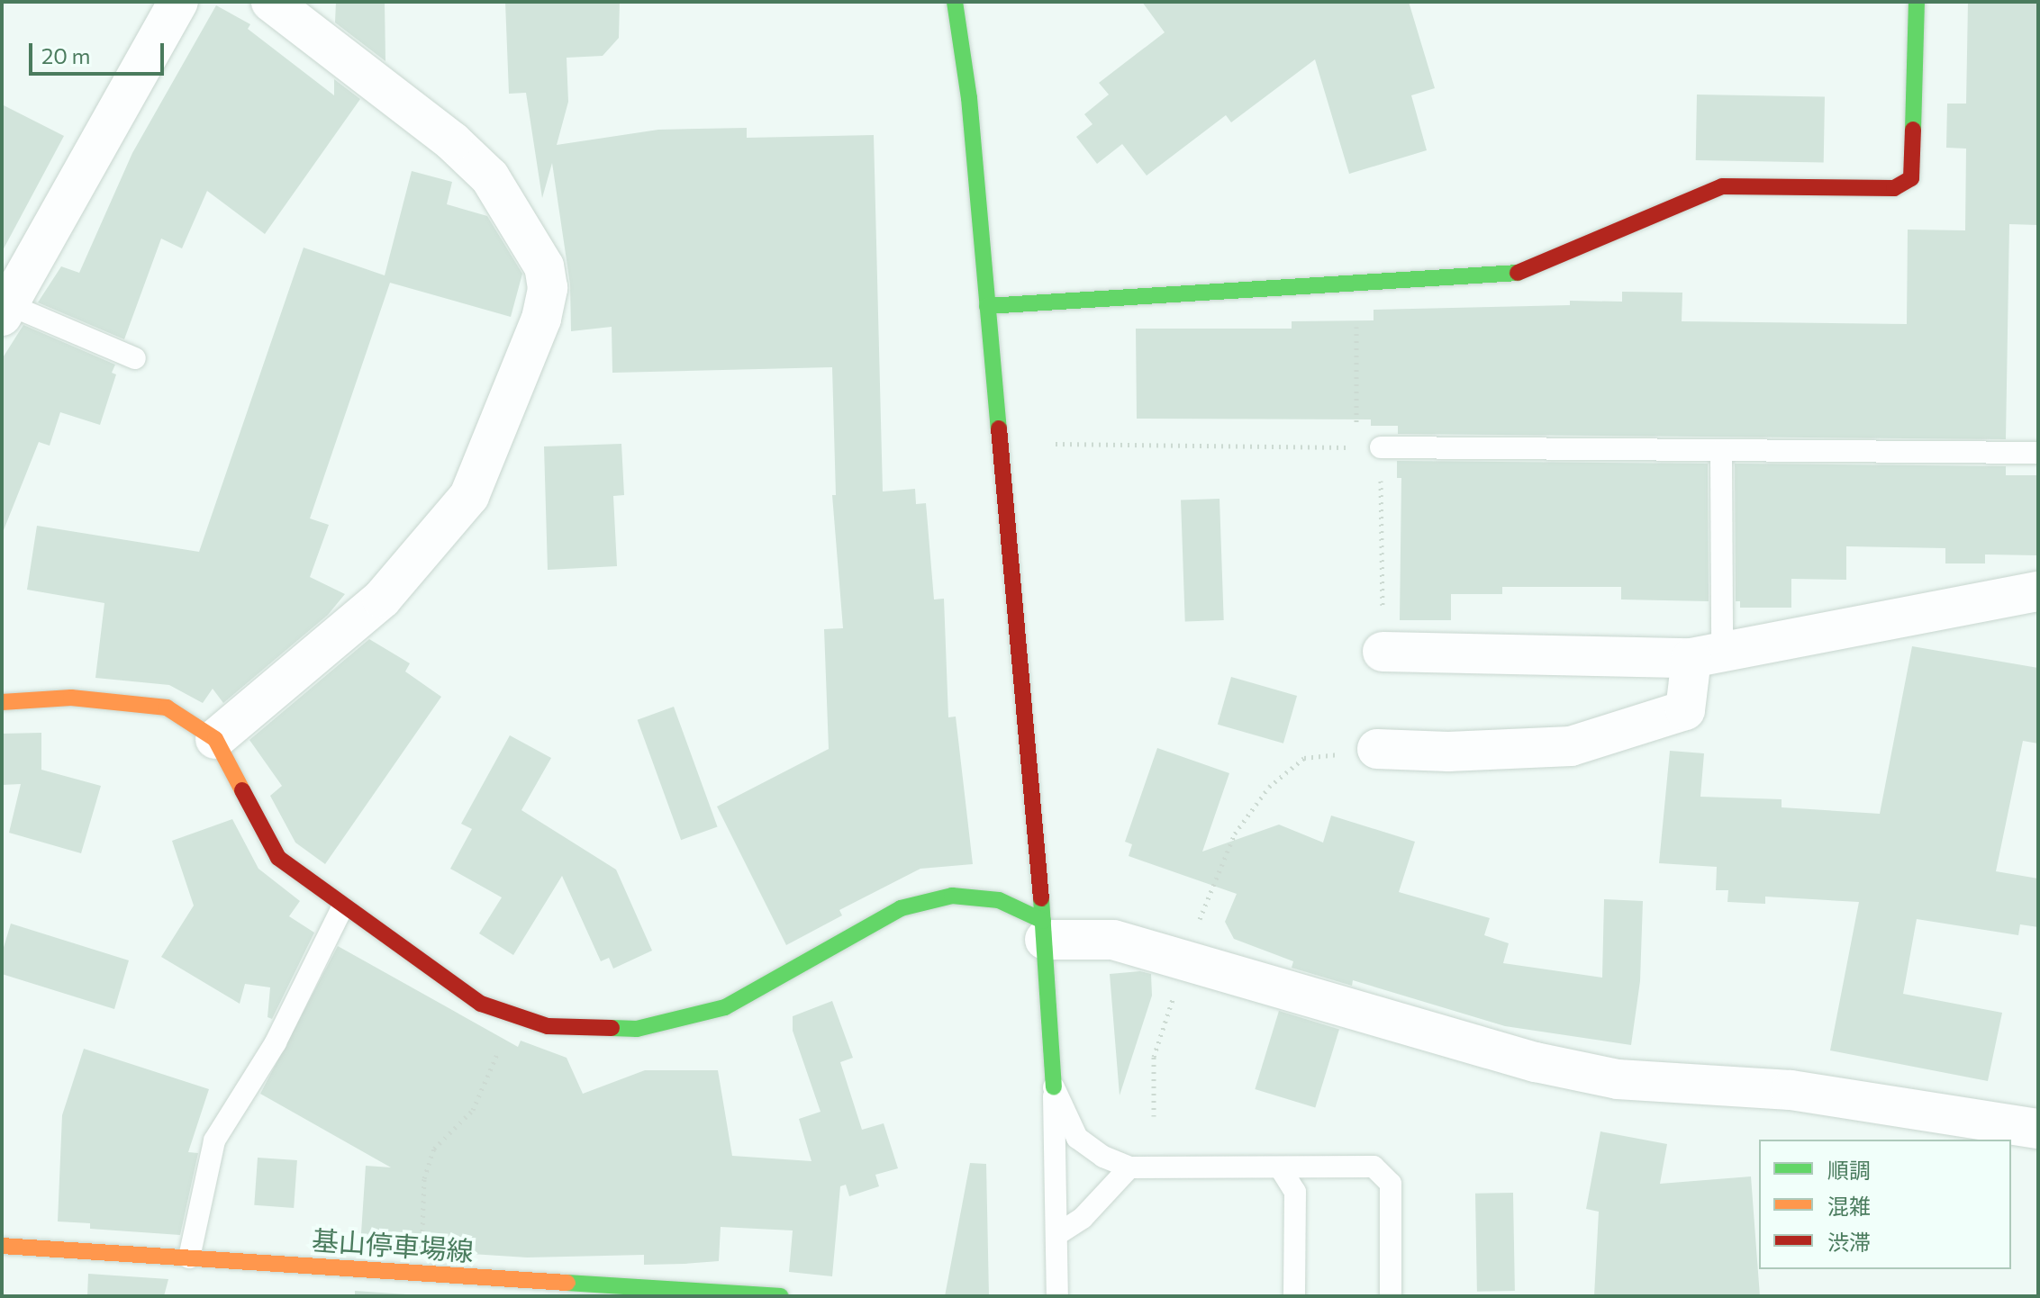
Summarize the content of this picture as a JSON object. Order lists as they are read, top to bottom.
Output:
{
  "streets": {
    "street": ["基山停車場線"]
  },
  "legend": ["順調", "混雑", "渋滞"],
  "scale_bar": "20 m"
}
